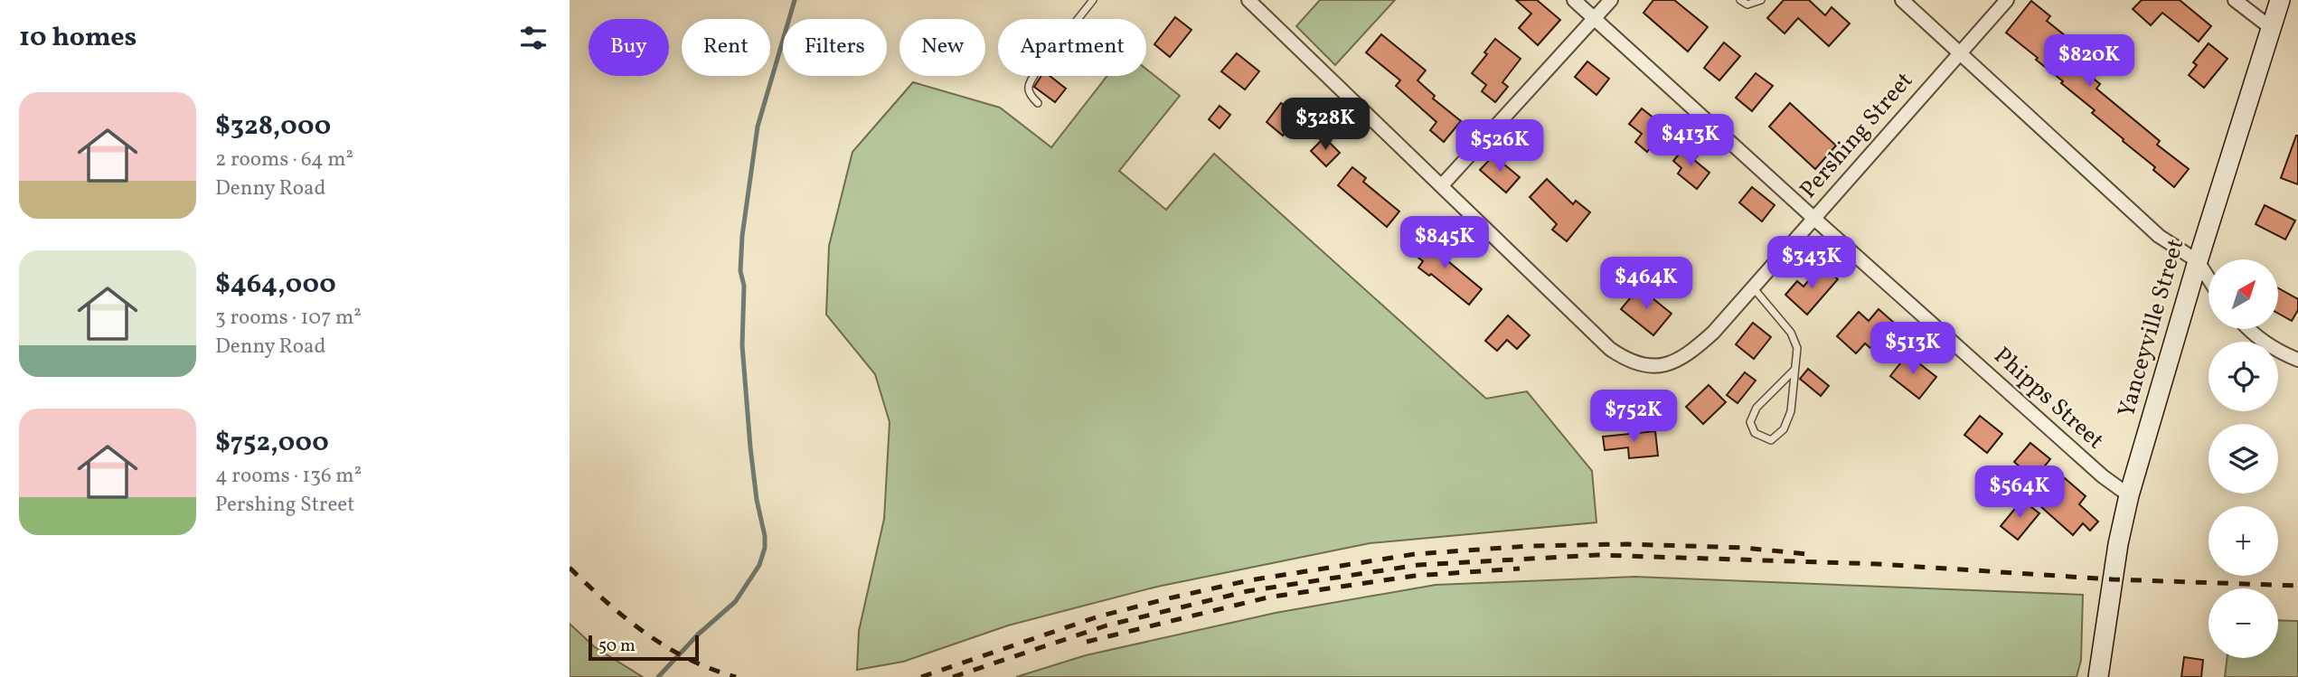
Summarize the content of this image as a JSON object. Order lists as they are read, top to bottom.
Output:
{
  "streets": {
    "main road": ["Yanceyville Street"],
    "street": ["Pershing Street", "Phipps Street"]
  },
  "crossings": [
    ["Pershing Street", "Phipps Street"],
    ["Yanceyville Street", "Phipps Street"]
  ],
  "scale_bar": "50 m",
  "north": "top right",
  "page": {
    "heading": "10 homes",
    "chip": [
      "Buy",
      "Rent",
      "Filters",
      "New",
      "Apartment"
    ],
    "price": [
      "$820K",
      "$328K",
      "$413K",
      "$526K",
      "$845K",
      "$343K",
      "$464K",
      "$513K",
      "$752K",
      "$564K"
    ],
    "list": [
      {
        "name": "$328,000",
        "note": "2 rooms · 64 m² · Denny Road"
      },
      {
        "name": "$464,000",
        "note": "3 rooms · 107 m² · Denny Road"
      },
      {
        "name": "$752,000",
        "note": "4 rooms · 136 m² · Pershing Street"
      }
    ],
    "map_buttons": ["+", "−"],
    "scale": "50 m"
  }
}
